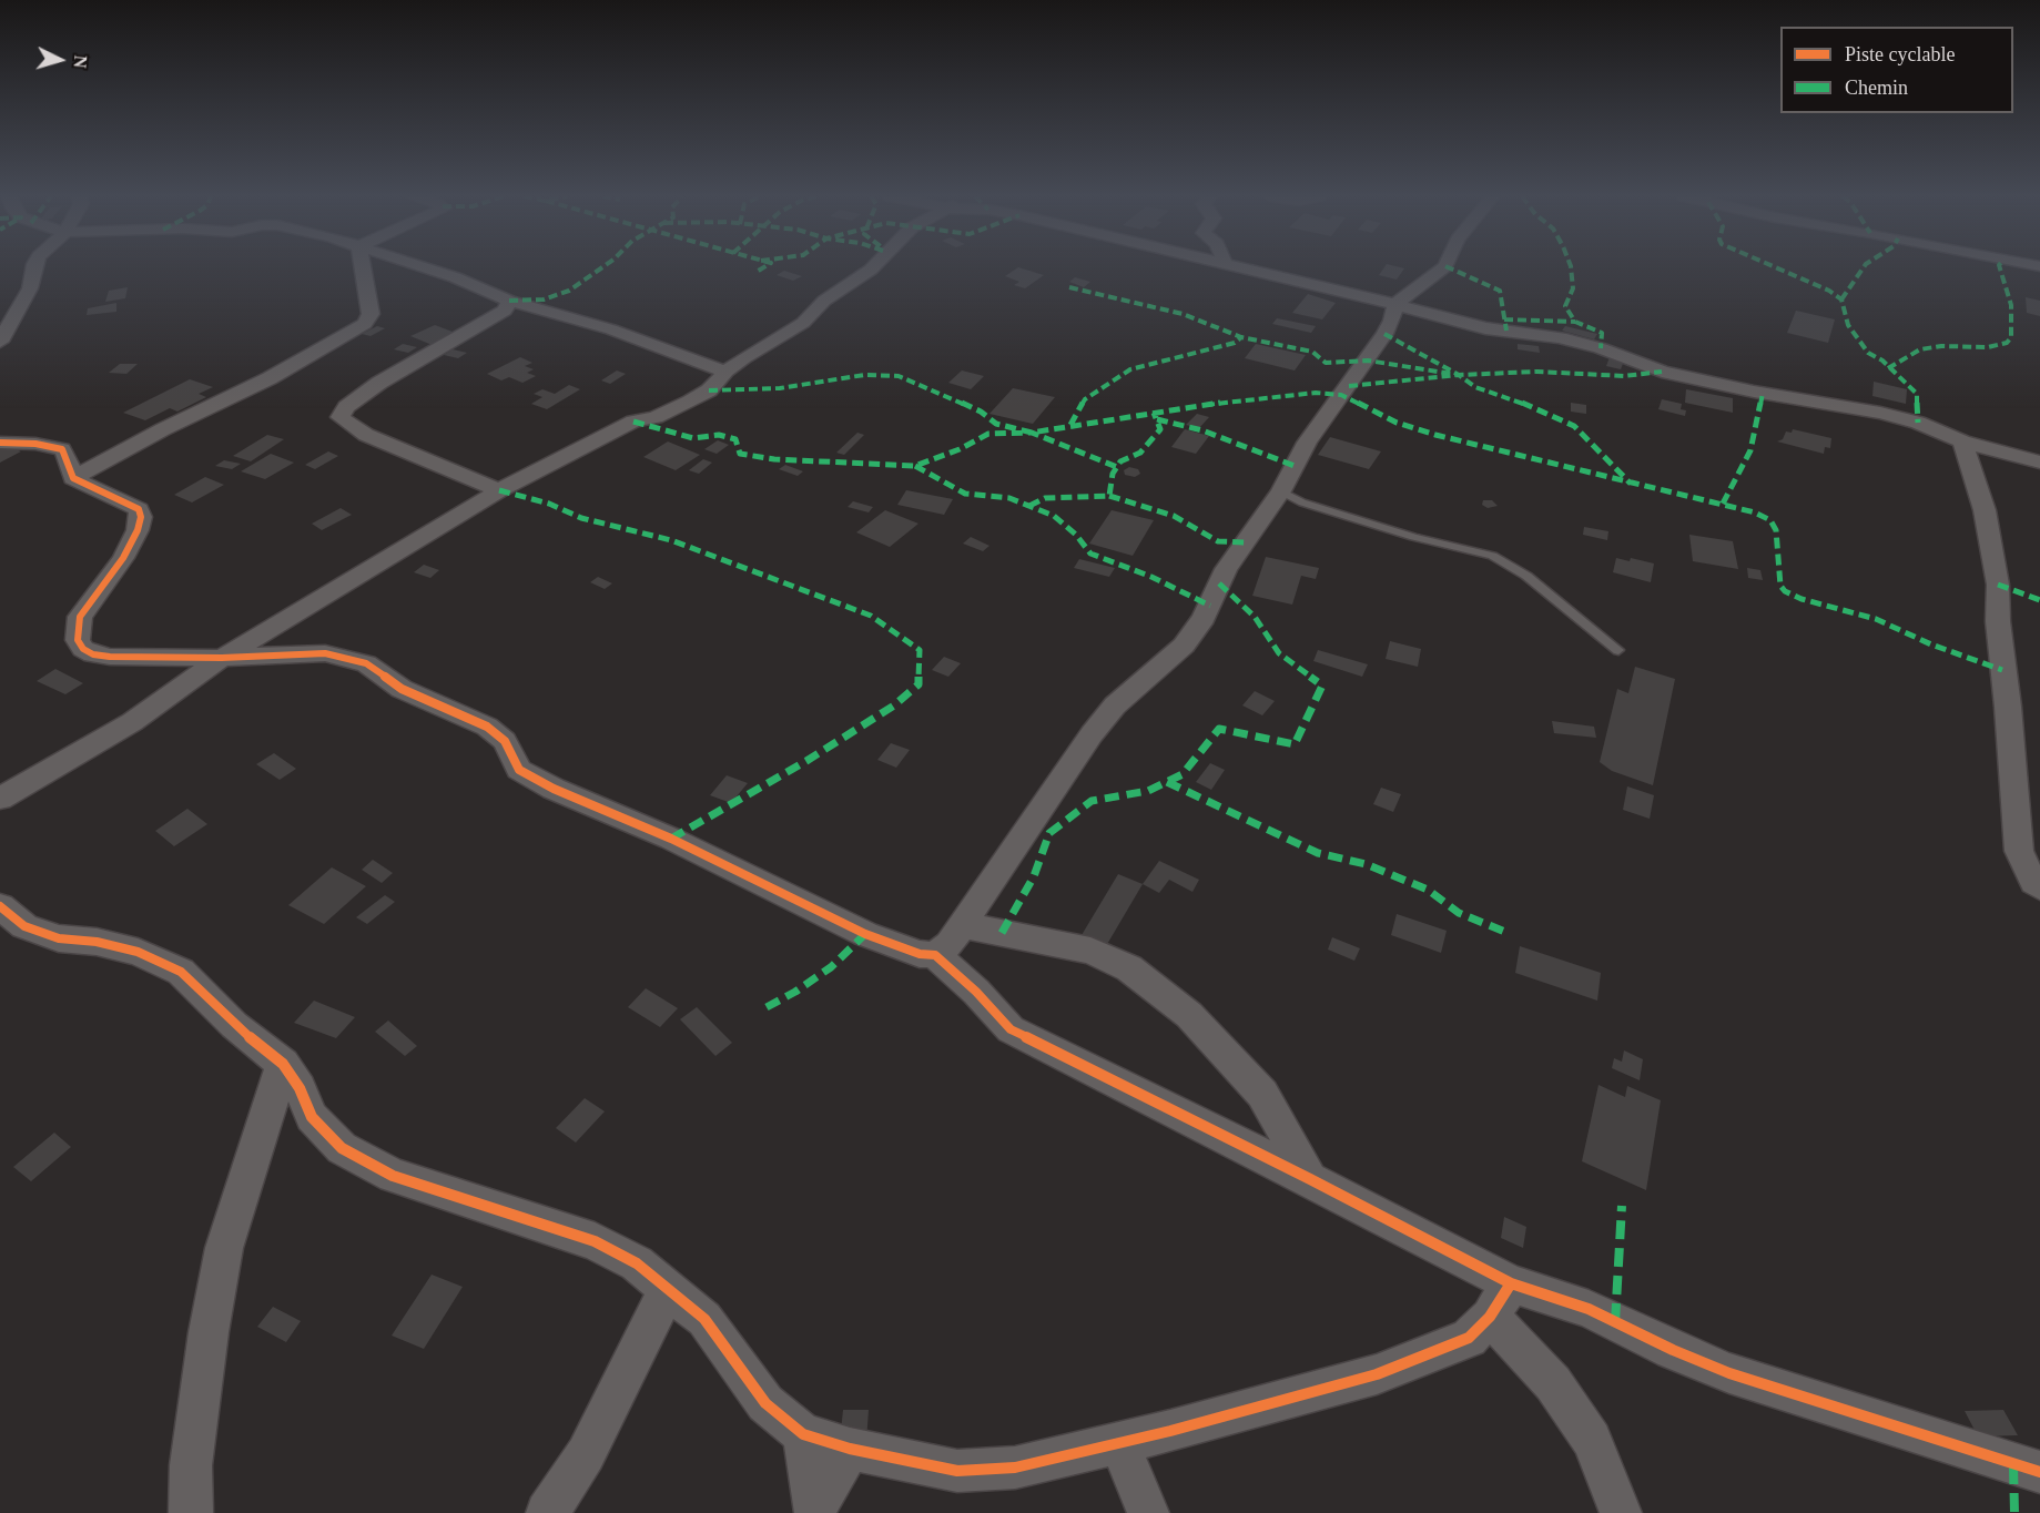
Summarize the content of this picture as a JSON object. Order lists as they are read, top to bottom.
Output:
{
  "legend": ["Piste cyclable", "Chemin"],
  "north": "right"
}
